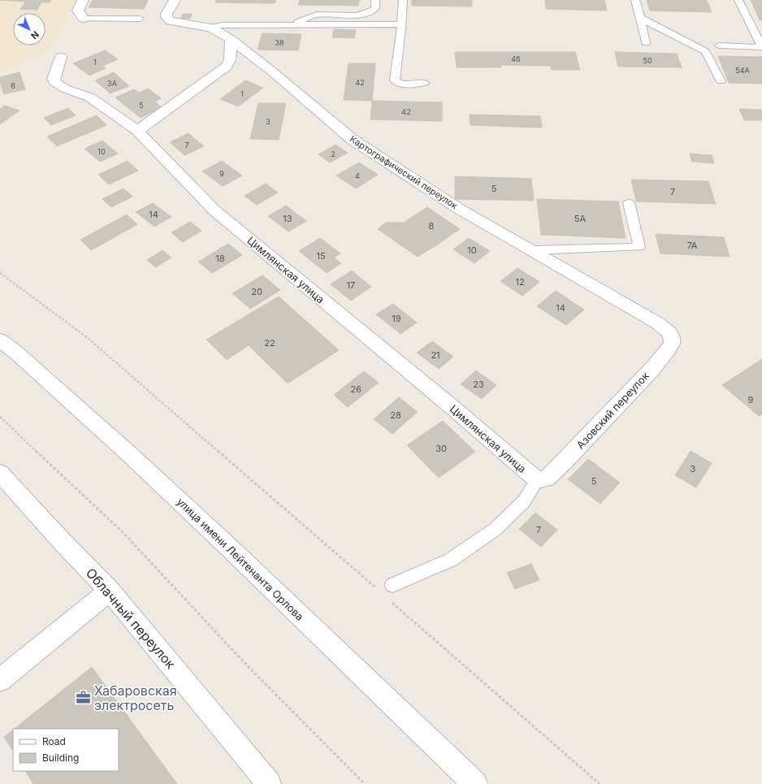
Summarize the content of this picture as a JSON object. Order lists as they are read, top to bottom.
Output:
{
  "streets": {
    "street": [
      "Картографический переулок",
      "Цимлянская улица",
      "Азовский переулок",
      "улица имени Лейтенанта Орлова",
      "Облачный переулок"
    ]
  },
  "crossings": [
    ["Картографический переулок", "Азовский переулок"],
    ["Цимлянская улица", "Азовский переулок"]
  ],
  "places": {
    "office": ["Хабаровская электросеть"]
  },
  "house_numbers": [
    "38",
    "46",
    "50",
    "1",
    "54А",
    "42",
    "3А",
    "6",
    "1",
    "5",
    "42",
    "3",
    "7",
    "10",
    "2",
    "9",
    "4",
    "5",
    "7",
    "14",
    "13",
    "5А",
    "8",
    "7А",
    "10",
    "15",
    "18",
    "12",
    "17",
    "20",
    "14",
    "19",
    "22",
    "21",
    "23",
    "26",
    "9",
    "28",
    "30",
    "3",
    "5",
    "7"
  ],
  "legend": ["Road", "Building"],
  "north": "bottom right"
}
